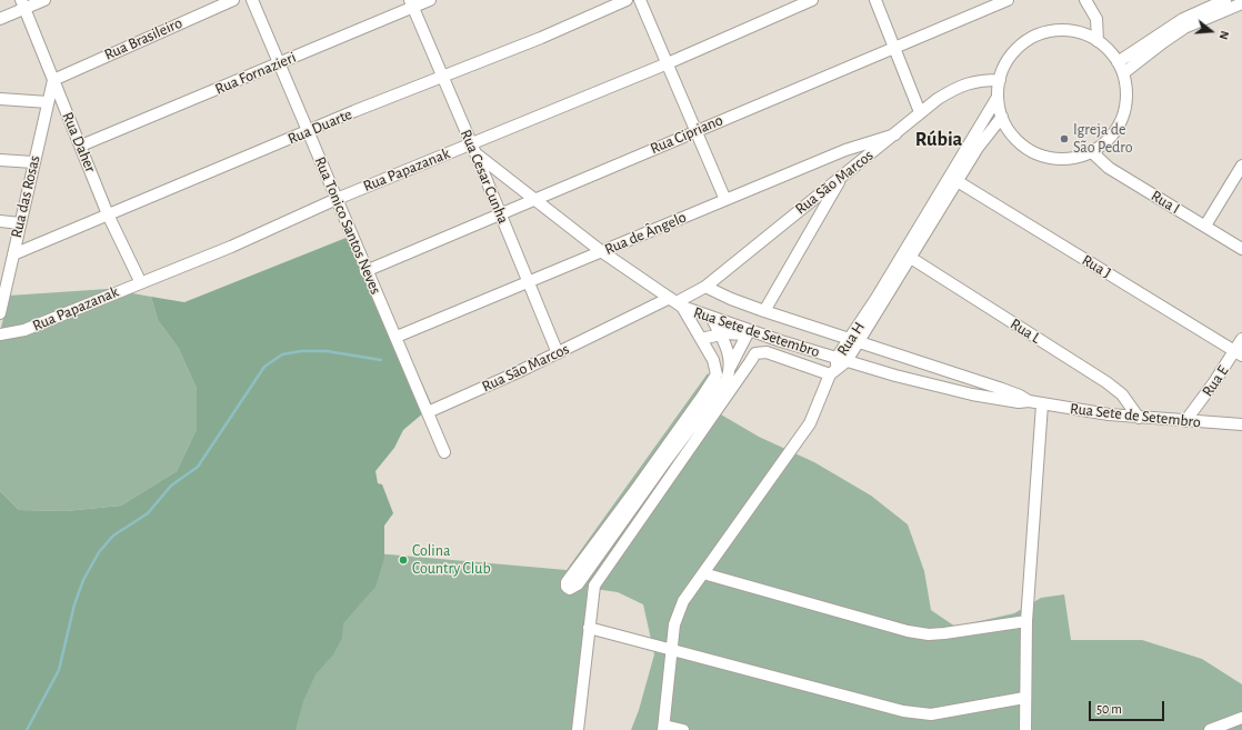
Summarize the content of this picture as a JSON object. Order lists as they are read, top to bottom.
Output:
{
  "streets": {
    "street": [
      "Rua Brasileiro",
      "Rua Fornazieri",
      "Rua Duarte",
      "Rua Cipriano",
      "Rua Daher",
      "Rua Papazanak",
      "Rua Cesar Cunha",
      "Rua São Marcos",
      "Rua das Rosas",
      "Rua I",
      "Rua Tonico Santos Neves",
      "Rua de Ângelo",
      "Rua J",
      "Rua L",
      "Rua Sete de Setembro",
      "Rua H",
      "Rua E"
    ]
  },
  "crossings": [
    ["Rua Brasileiro", "Rua Daher"],
    ["Rua Brasileiro", "Rua das Rosas"],
    ["Rua Fornazieri", "Rua Daher"],
    ["Rua Fornazieri", "Rua Cesar Cunha"],
    ["Rua Fornazieri", "Rua Tonico Santos Neves"],
    ["Rua Duarte", "Rua Daher"],
    ["Rua Duarte", "Rua Cesar Cunha"],
    ["Rua Duarte", "Rua das Rosas"],
    ["Rua Duarte", "Rua Tonico Santos Neves"],
    ["Rua Cipriano", "Rua Cesar Cunha"],
    ["Rua Cipriano", "Rua Tonico Santos Neves"],
    ["Rua Cipriano", "Rua Sete de Setembro"],
    ["Rua Daher", "Rua Papazanak"],
    ["Rua Daher", "Rua das Rosas"],
    ["Rua Papazanak", "Rua Cesar Cunha"],
    ["Rua Papazanak", "Rua Tonico Santos Neves"],
    ["Rua Papazanak", "Rua Sete de Setembro"],
    ["Rua Cesar Cunha", "Rua São Marcos"],
    ["Rua Cesar Cunha", "Rua de Ângelo"],
    ["Rua Cesar Cunha", "Rua Sete de Setembro"],
    ["Rua São Marcos", "Rua I"],
    ["Rua São Marcos", "Rua Tonico Santos Neves"],
    ["Rua São Marcos", "Rua de Ângelo"],
    ["Rua São Marcos", "Rua Sete de Setembro"],
    ["Rua São Marcos", "Rua H"],
    ["Rua I", "Rua H"],
    ["Rua Tonico Santos Neves", "Rua de Ângelo"],
    ["Rua de Ângelo", "Rua Sete de Setembro"],
    ["Rua J", "Rua H"],
    ["Rua J", "Rua E"],
    ["Rua L", "Rua Sete de Setembro"],
    ["Rua L", "Rua H"],
    ["Rua Sete de Setembro", "Rua H"],
    ["Rua Sete de Setembro", "Rua E"]
  ],
  "districts": ["Rúbia"],
  "places": ["Igreja de São Pedro", "Colina Country Club"],
  "scale_bar": "50 m",
  "north": "right"
}
